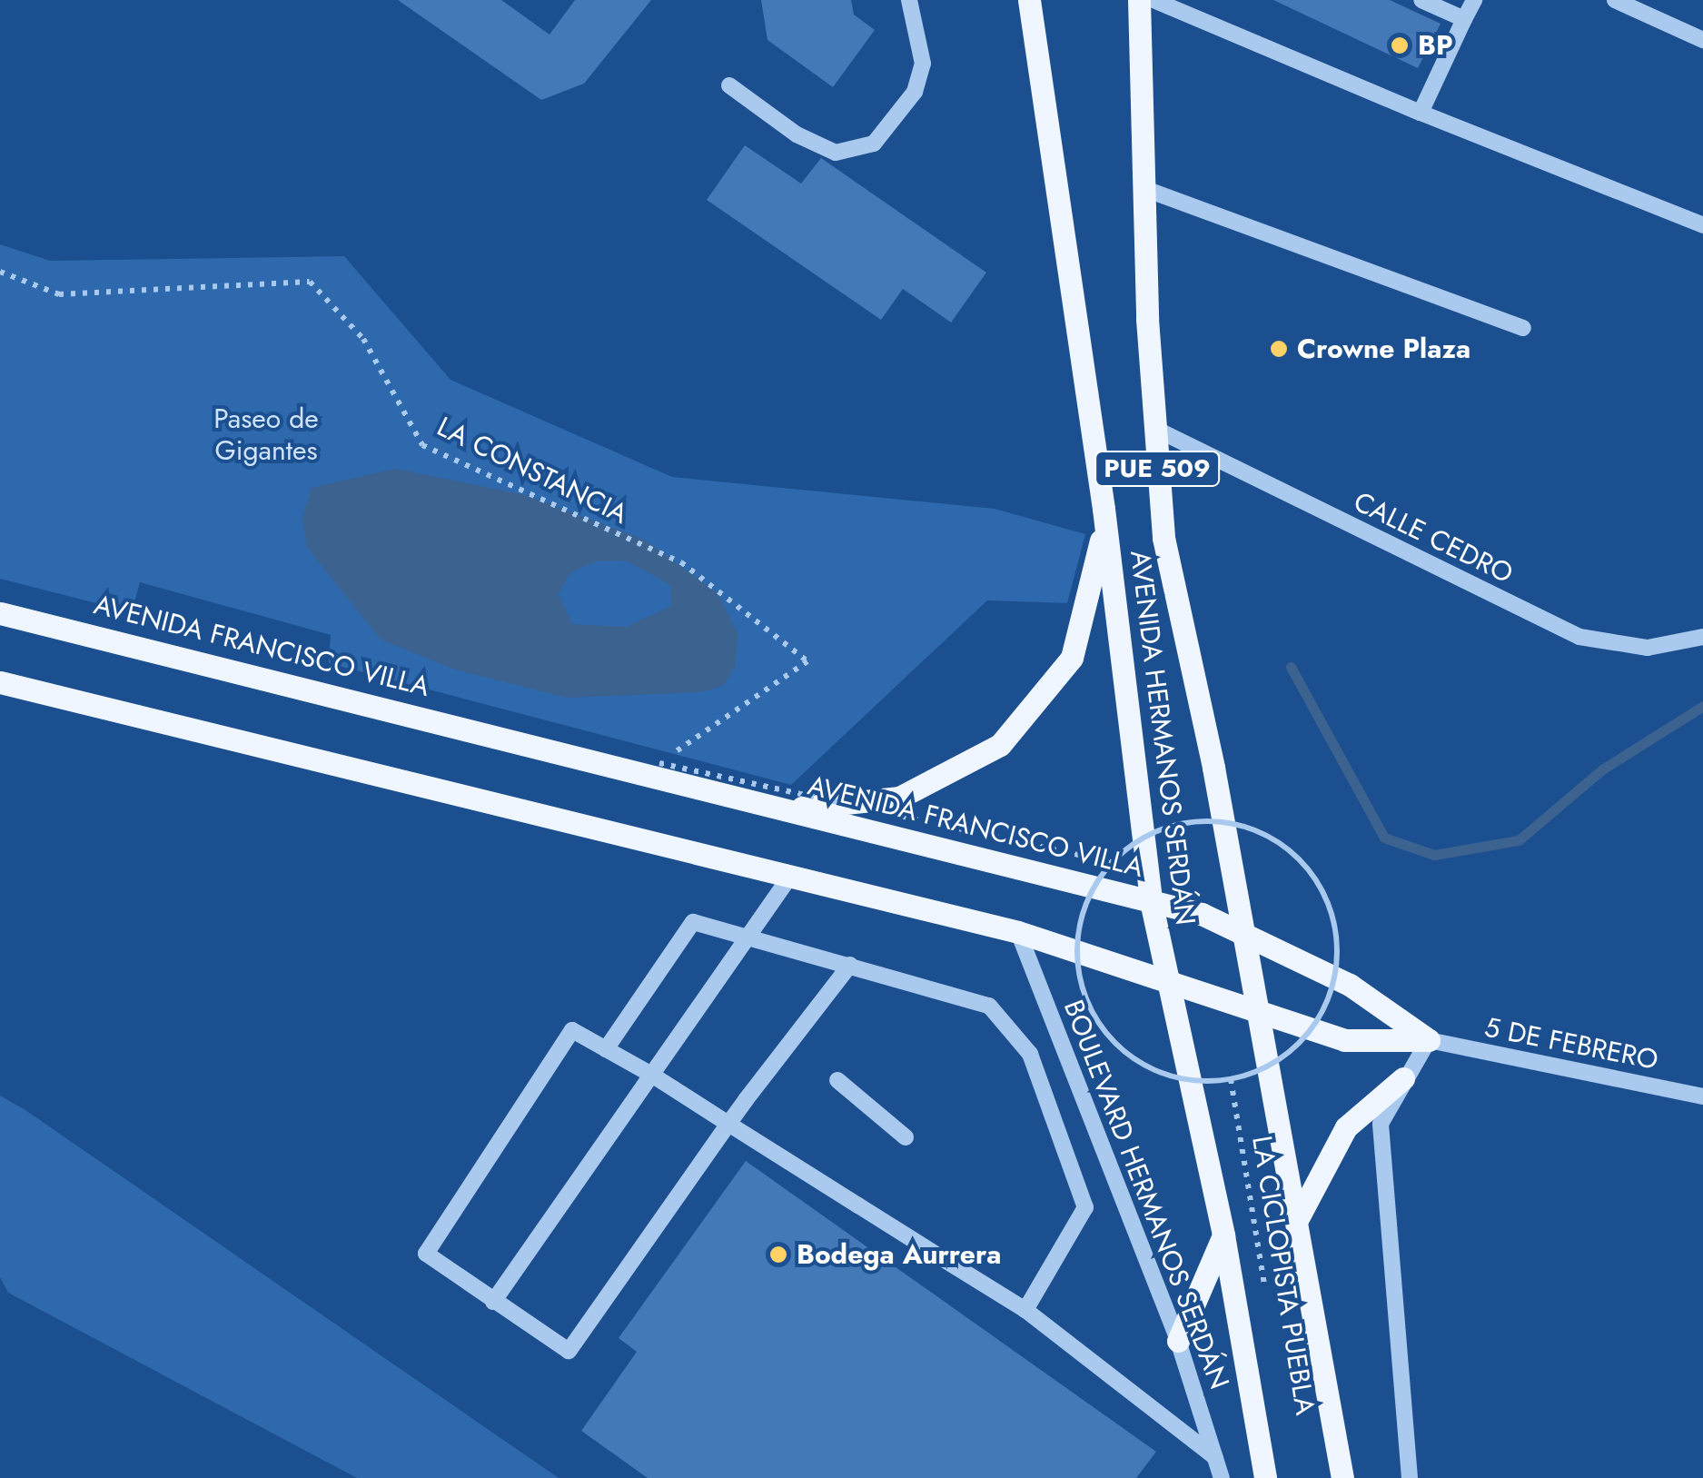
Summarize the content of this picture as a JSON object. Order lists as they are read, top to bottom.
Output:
{
  "streets": {
    "main road": ["PUE 509", "AVENIDA FRANCISCO VILLA", "AVENIDA HERMANOS SERDÁN"],
    "street": ["CALLE CEDRO", "5 DE FEBRERO", "BOULEVARD HERMANOS SERDÁN"],
    "path": ["LA CONSTANCIA", "LA CICLOPISTA PUEBLA"]
  },
  "crossings": [
    ["LA CONSTANCIA", "LA CICLOPISTA PUEBLA"],
    ["CALLE CEDRO", "AVENIDA HERMANOS SERDÁN"],
    ["AVENIDA FRANCISCO VILLA", "AVENIDA HERMANOS SERDÁN"],
    ["AVENIDA FRANCISCO VILLA", "5 DE FEBRERO"]
  ],
  "parks": ["Paseo de Gigantes"],
  "places": ["BP", "Crowne Plaza", "Bodega Aurrera"]
}
